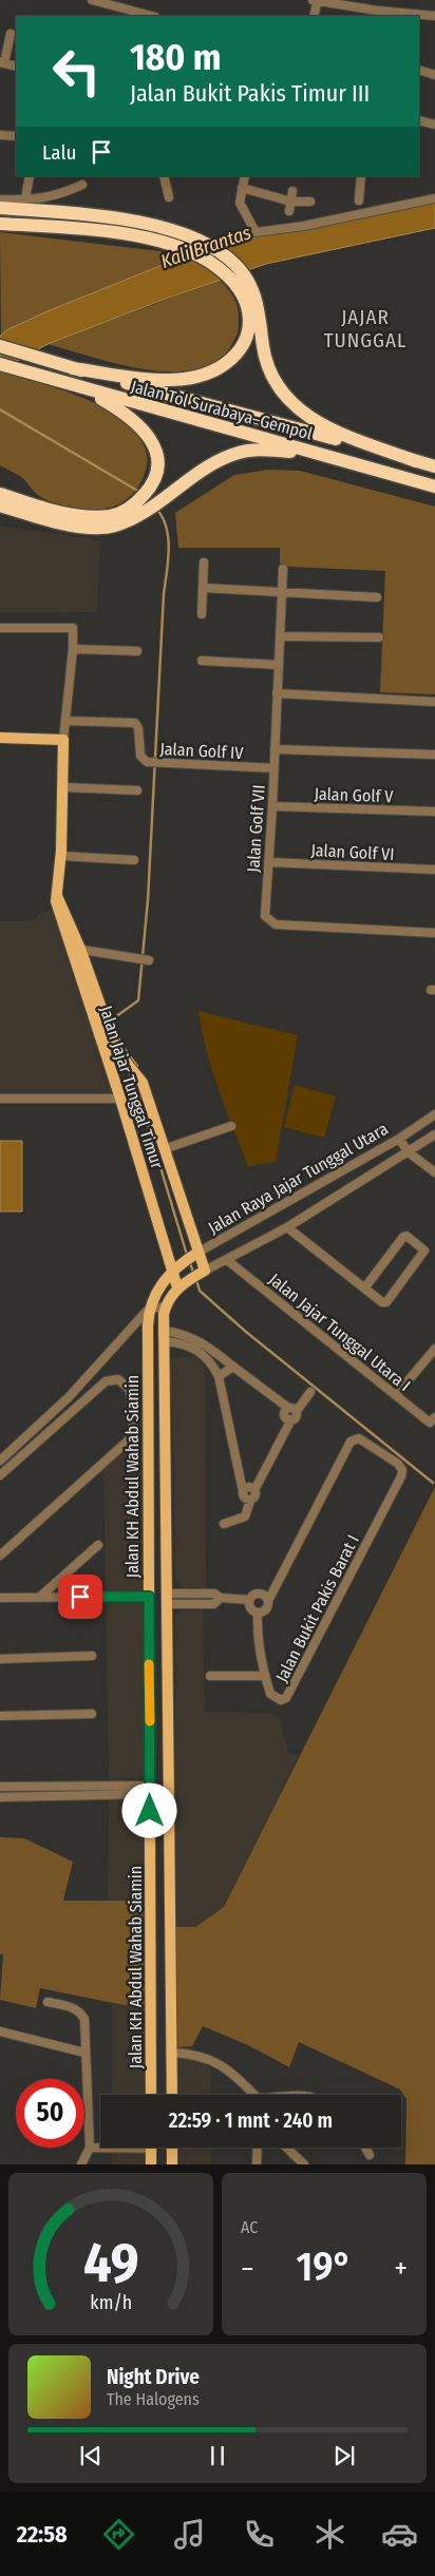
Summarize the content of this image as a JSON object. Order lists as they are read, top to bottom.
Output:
{
  "streets": {
    "highway": ["Jalan Tol Surabaya–Gempol"],
    "main road": ["Jalan Jajar Tunggal Timur", "Jalan Raya Jajar Tunggal Utara", "Jalan KH Abdul Wahab Siamin"],
    "street": [
      "Jalan Golf IV",
      "Jalan Golf V",
      "Jalan Golf VII",
      "Jalan Golf VI",
      "Jalan Jajar Tunggal Utara I",
      "Jalan Bukit Pakis Barat I"
    ]
  },
  "crossings": [
    ["Jalan Golf IV", "Jalan Golf VII"],
    ["Jalan Golf V", "Jalan Golf VII"],
    ["Jalan Golf VII", "Jalan Golf VI"],
    ["Jalan Jajar Tunggal Timur", "Jalan Raya Jajar Tunggal Utara"],
    ["Jalan Jajar Tunggal Timur", "Jalan KH Abdul Wahab Siamin"],
    ["Jalan Raya Jajar Tunggal Utara", "Jalan Jajar Tunggal Utara I"],
    ["Jalan Raya Jajar Tunggal Utara", "Jalan KH Abdul Wahab Siamin"]
  ],
  "districts": ["JAJAR TUNGGAL"],
  "water": ["Kali Brantas"],
  "page": {
    "turn": ["180 m", "Jalan Bukit Pakis Timur III"],
    "then": "Lalu",
    "limit": "50",
    "trip": "22:59 · 1 mnt · 240 m",
    "tile": "AC",
    "heat": ["−", "19°", "+"],
    "song": ["Night Drive", "The Halogens"],
    "tabs": "22:58",
    "gauge": ["49", "km/h"]
  }
}
